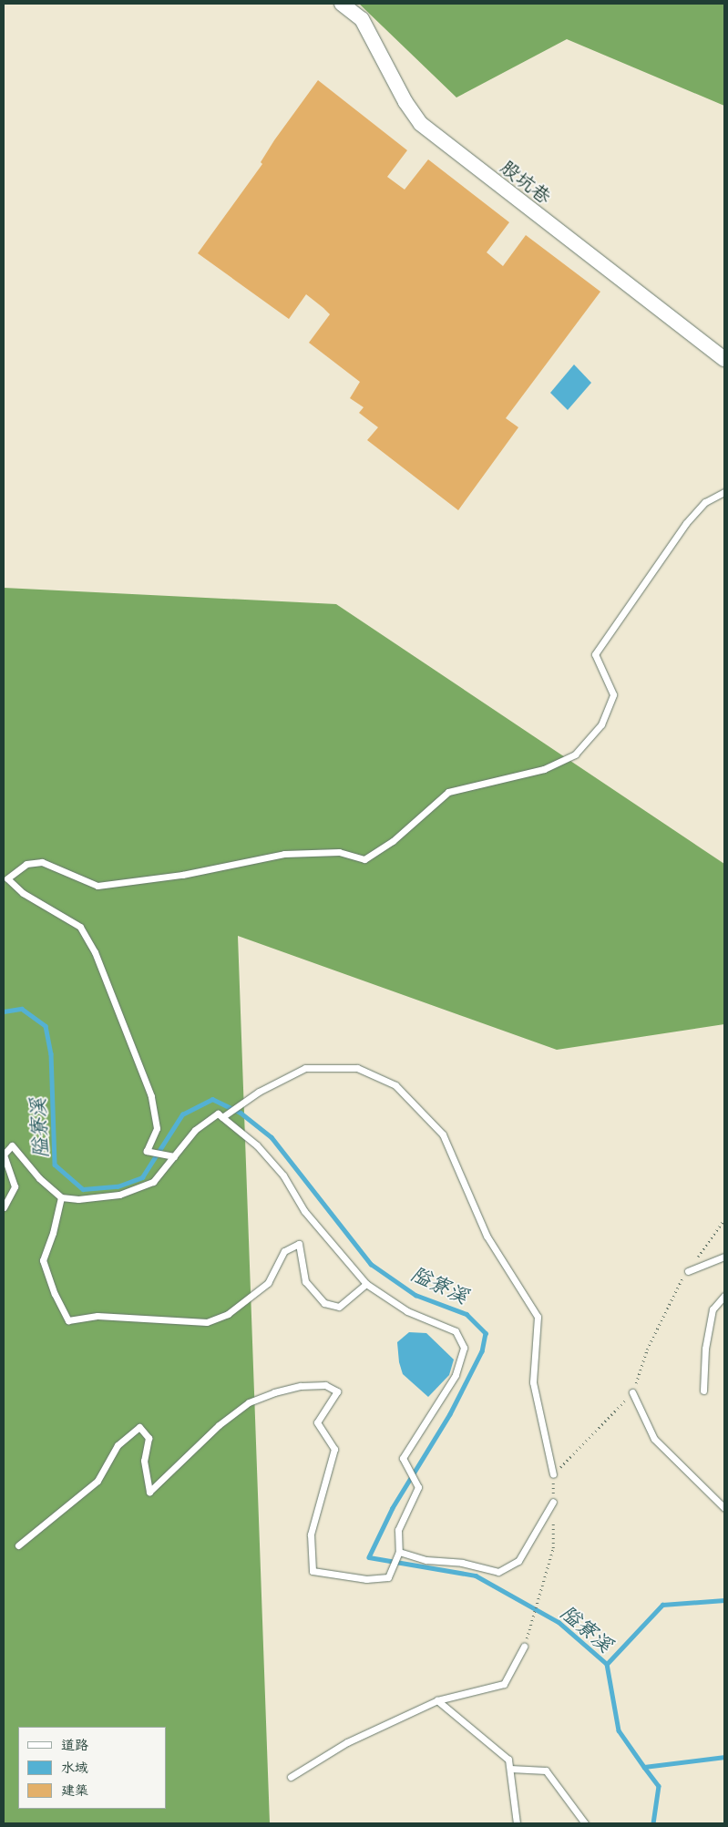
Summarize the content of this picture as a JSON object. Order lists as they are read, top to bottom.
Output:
{
  "streets": {
    "street": ["股坑巷"]
  },
  "water": ["隘寮溪"],
  "legend": ["道路", "水域", "建築"]
}
